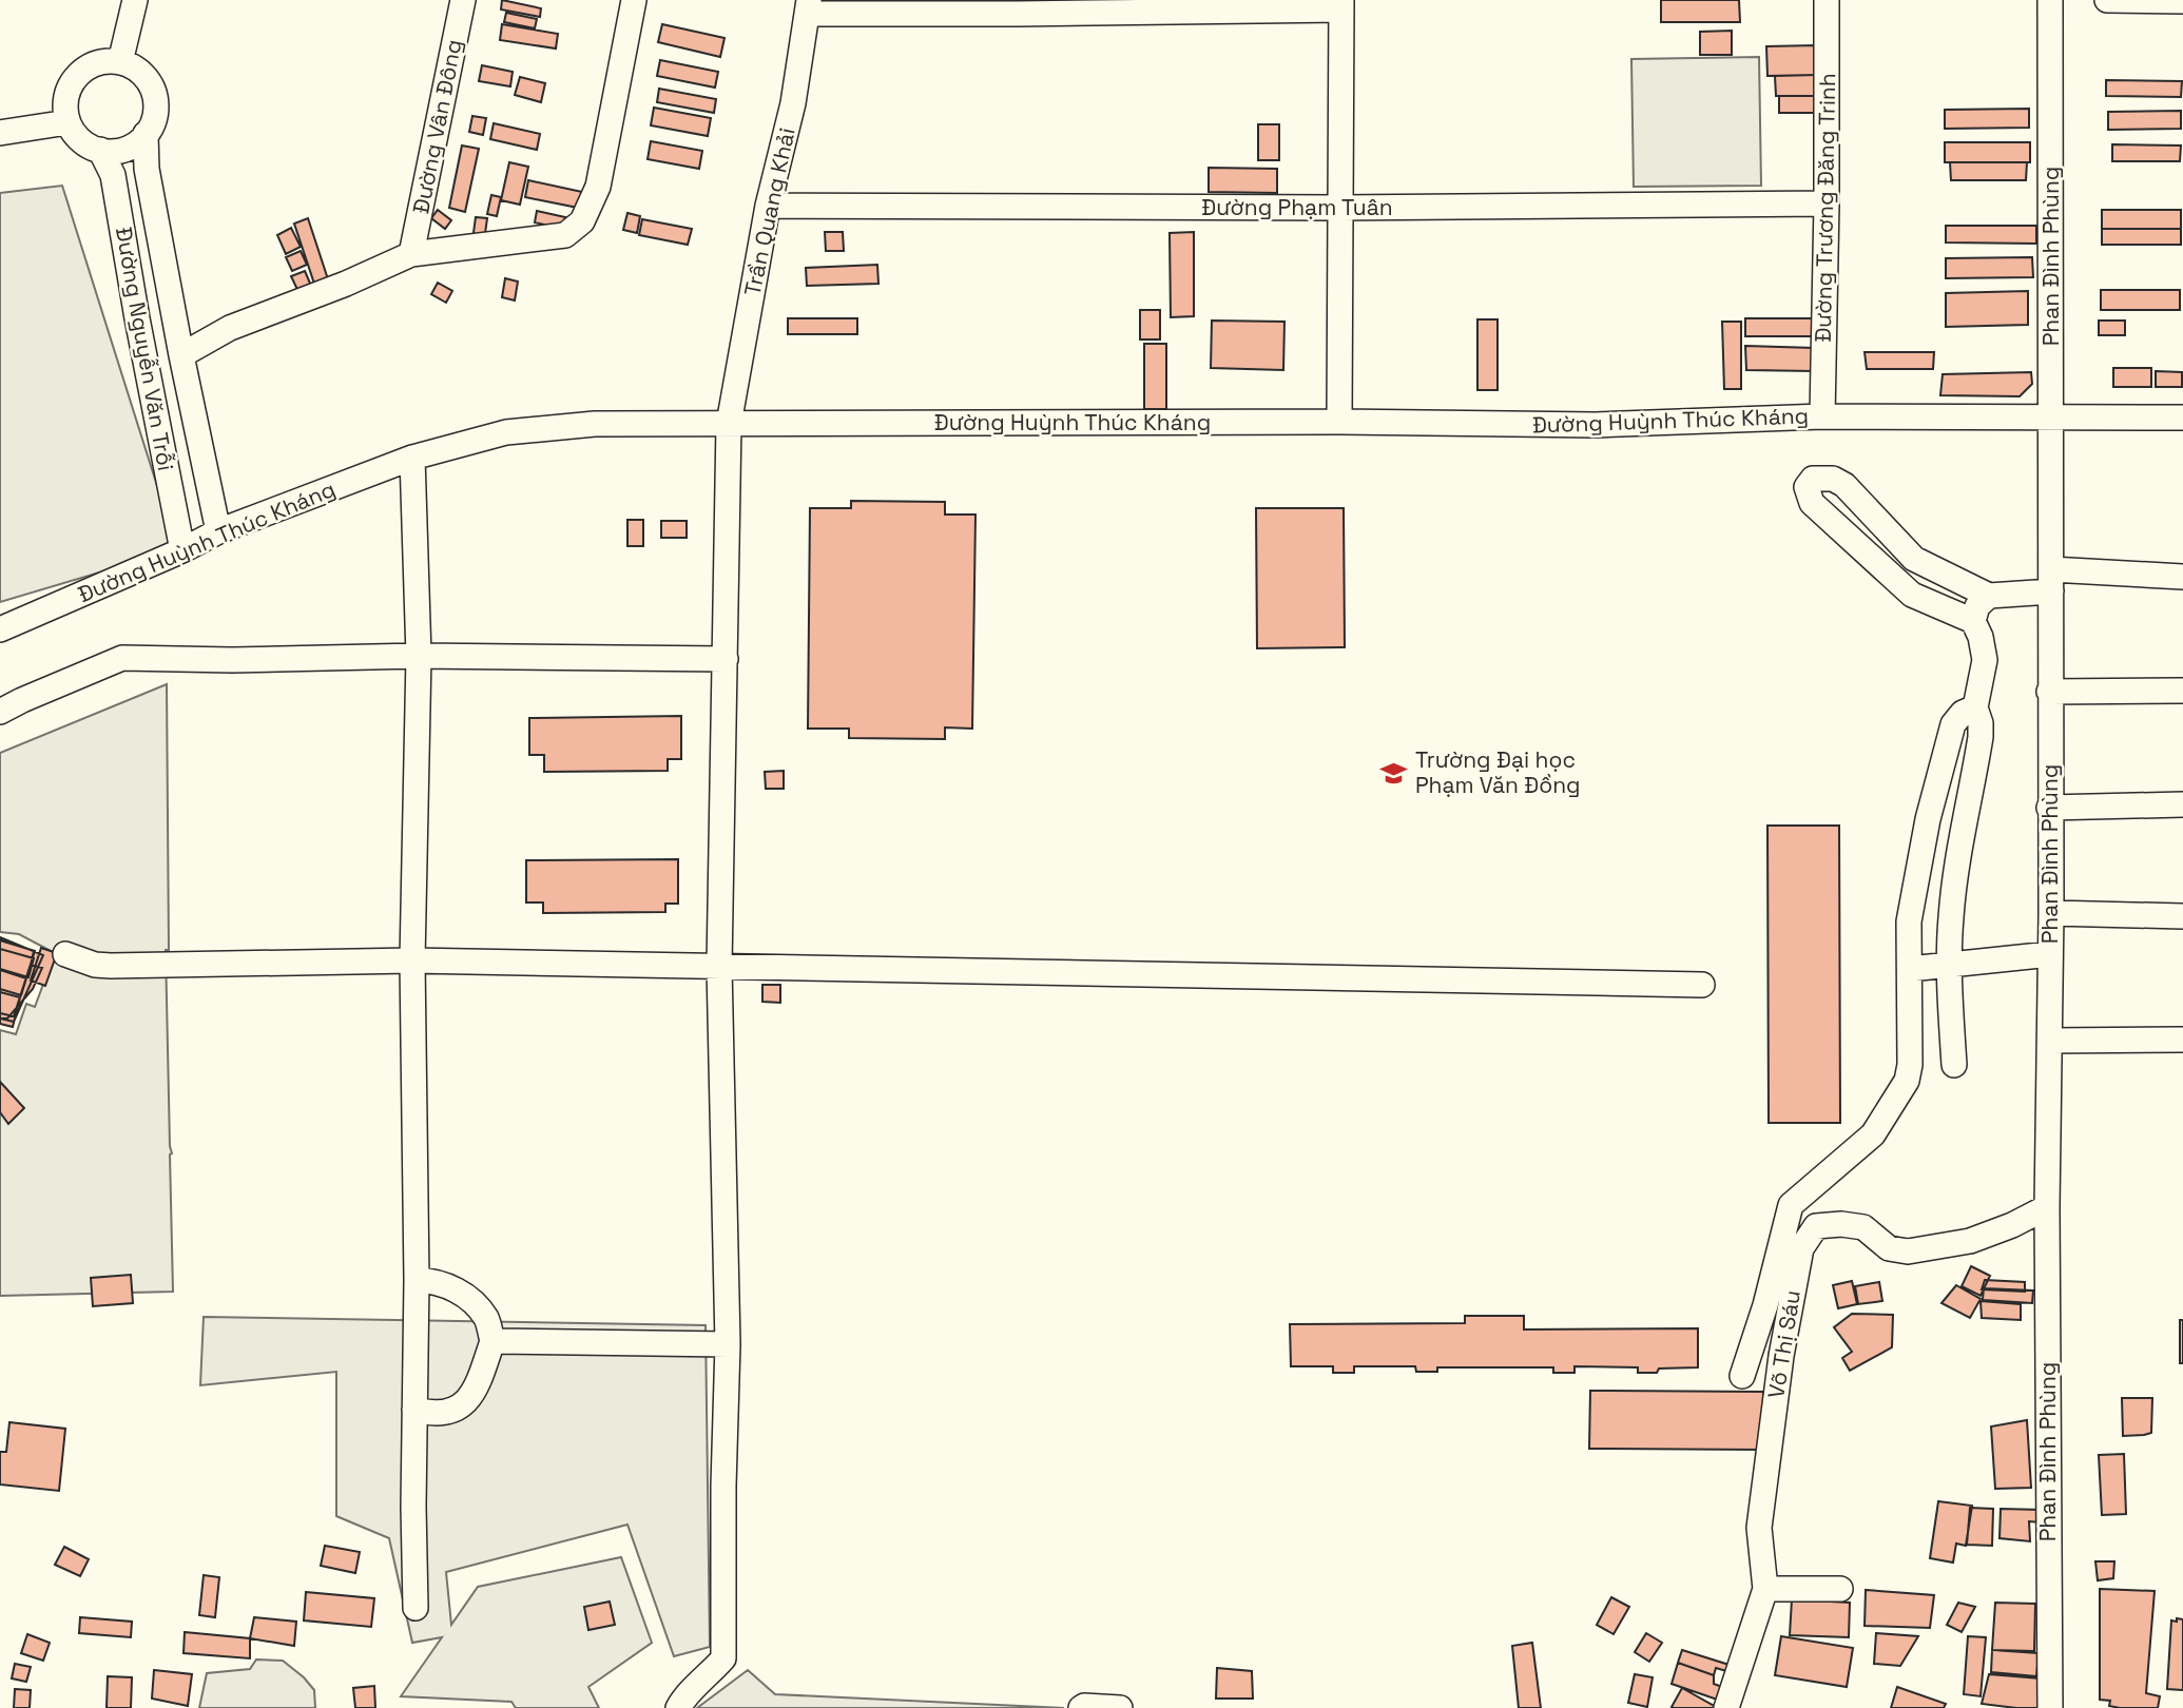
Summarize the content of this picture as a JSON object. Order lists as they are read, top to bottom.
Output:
{
  "streets": {
    "street": [
      "Đường Vân Đông",
      "Đường Phạm Tuân",
      "Đường Trương Đăng Trinh",
      "Trần Quang Khải",
      "Phan Đình Phùng",
      "Đường Nguyễn Văn Trỗi",
      "Đường Huỳnh Thúc Kháng",
      "Võ Thị Sáu"
    ]
  },
  "crossings": [
    ["Đường Phạm Tuân", "Đường Trương Đăng Trinh"],
    ["Đường Phạm Tuân", "Trần Quang Khải"],
    ["Đường Trương Đăng Trinh", "Đường Huỳnh Thúc Kháng"],
    ["Trần Quang Khải", "Đường Huỳnh Thúc Kháng"],
    ["Phan Đình Phùng", "Đường Huỳnh Thúc Kháng"],
    ["Phan Đình Phùng", "Võ Thị Sáu"],
    ["Đường Nguyễn Văn Trỗi", "Đường Huỳnh Thúc Kháng"]
  ],
  "places": {
    "school or university": ["Trường Đại học Phạm Văn Đồng"]
  }
}
